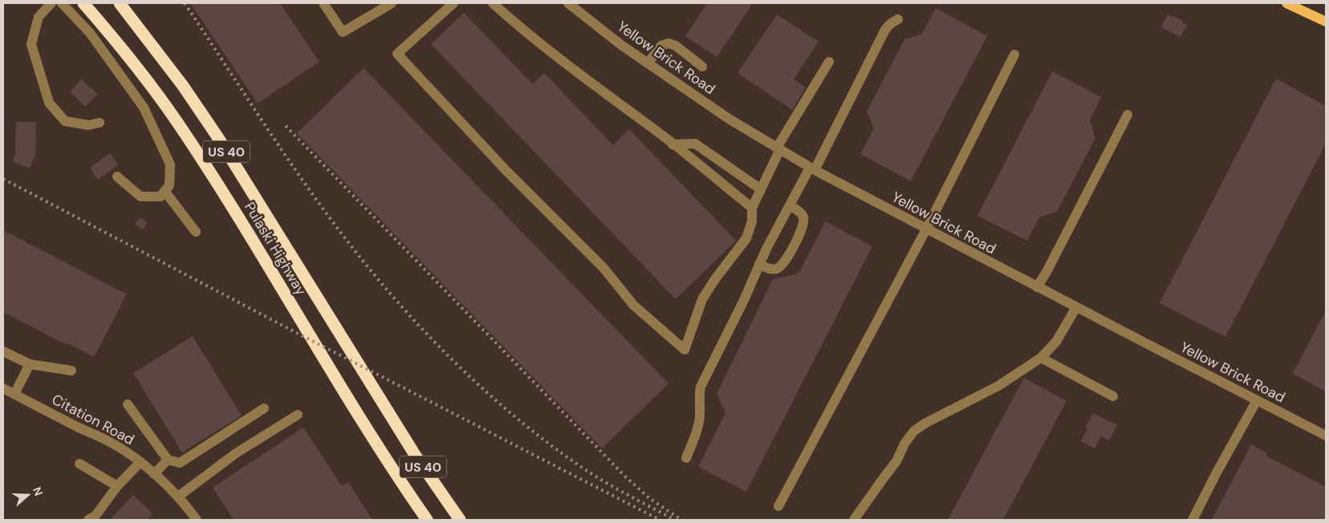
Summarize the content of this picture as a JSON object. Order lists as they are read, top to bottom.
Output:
{
  "streets": {
    "highway": ["US 40", "Pulaski Highway"],
    "street": ["Yellow Brick Road", "Citation Road"]
  },
  "north": "right"
}
